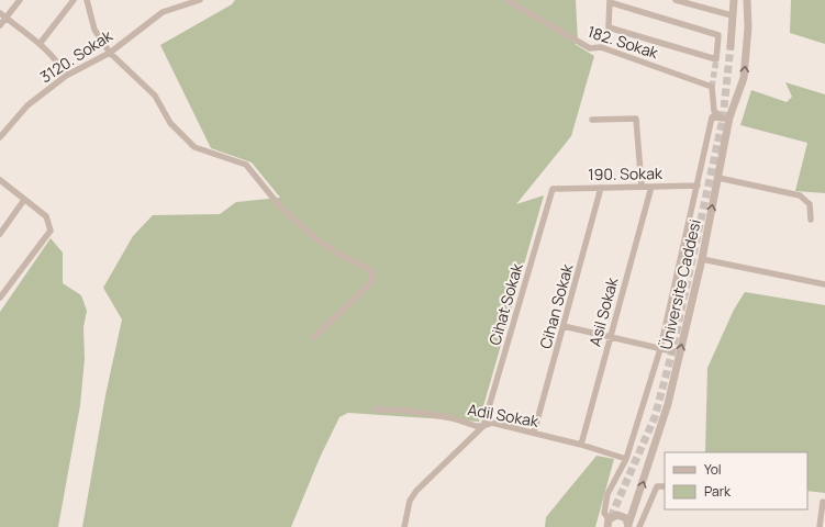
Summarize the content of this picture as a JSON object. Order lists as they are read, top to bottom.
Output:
{
  "streets": {
    "street": [
      "182. Sokak",
      "3120. Sokak",
      "190. Sokak",
      "Üniversite Caddesi",
      "Cihat Sokak",
      "Cihan Sokak",
      "Asil Sokak",
      "Adil Sokak"
    ]
  },
  "crossings": [
    ["182. Sokak", "190. Sokak"],
    ["190. Sokak", "Cihat Sokak"],
    ["190. Sokak", "Cihan Sokak"],
    ["190. Sokak", "Asil Sokak"],
    ["Cihat Sokak", "Adil Sokak"],
    ["Cihan Sokak", "Adil Sokak"],
    ["Asil Sokak", "Adil Sokak"]
  ],
  "legend": ["Yol", "Park"]
}
